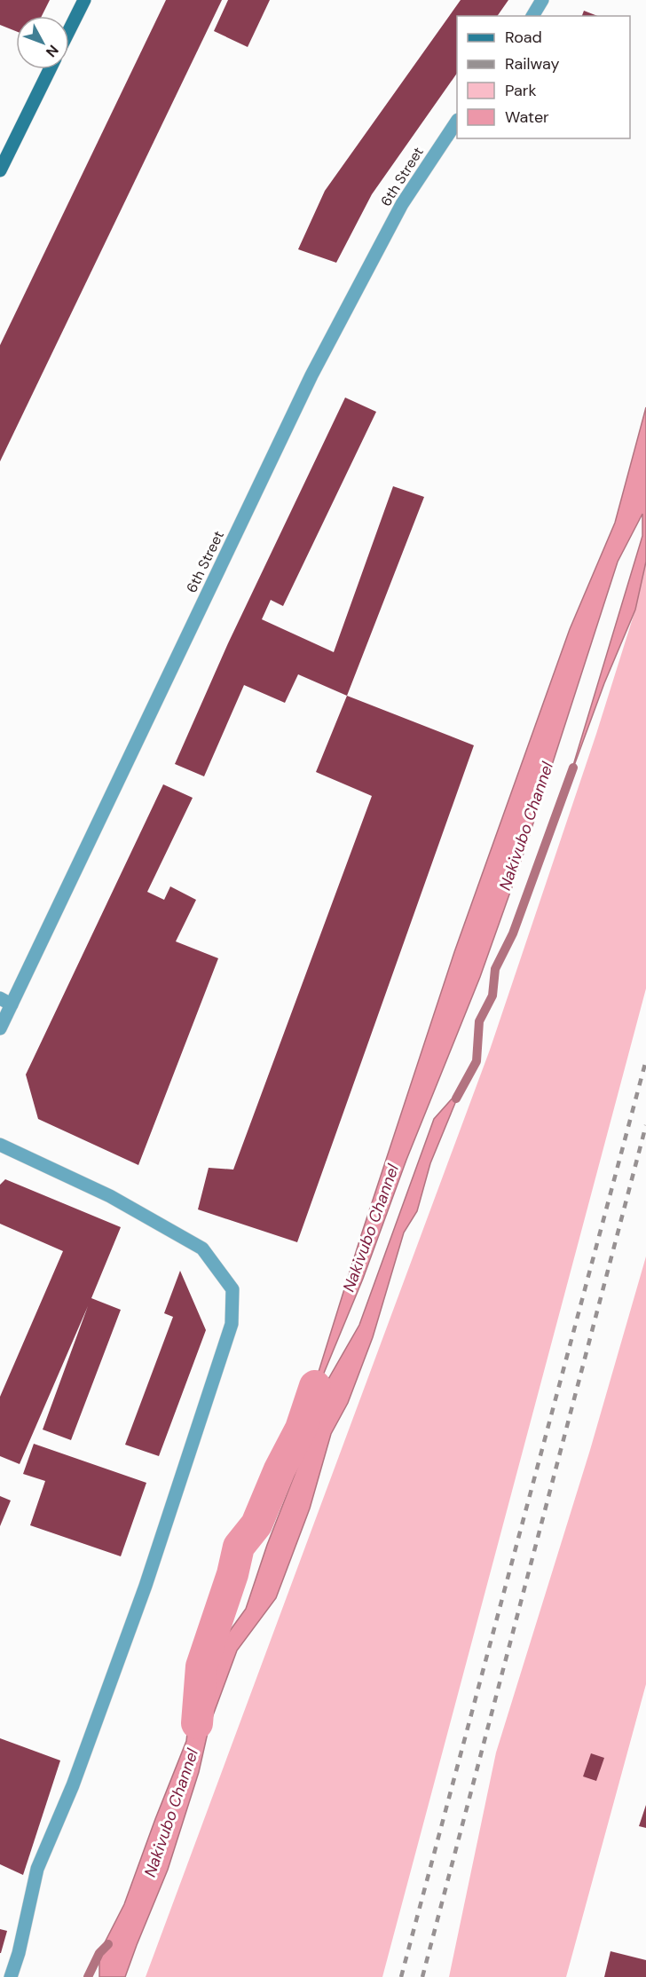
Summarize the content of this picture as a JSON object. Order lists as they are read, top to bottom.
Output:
{
  "streets": {
    "street": ["6th Street"]
  },
  "water": ["Nakivubo Channel"],
  "legend": [
    "Road",
    "Railway",
    "Park",
    "Water"
  ],
  "north": "bottom right"
}
